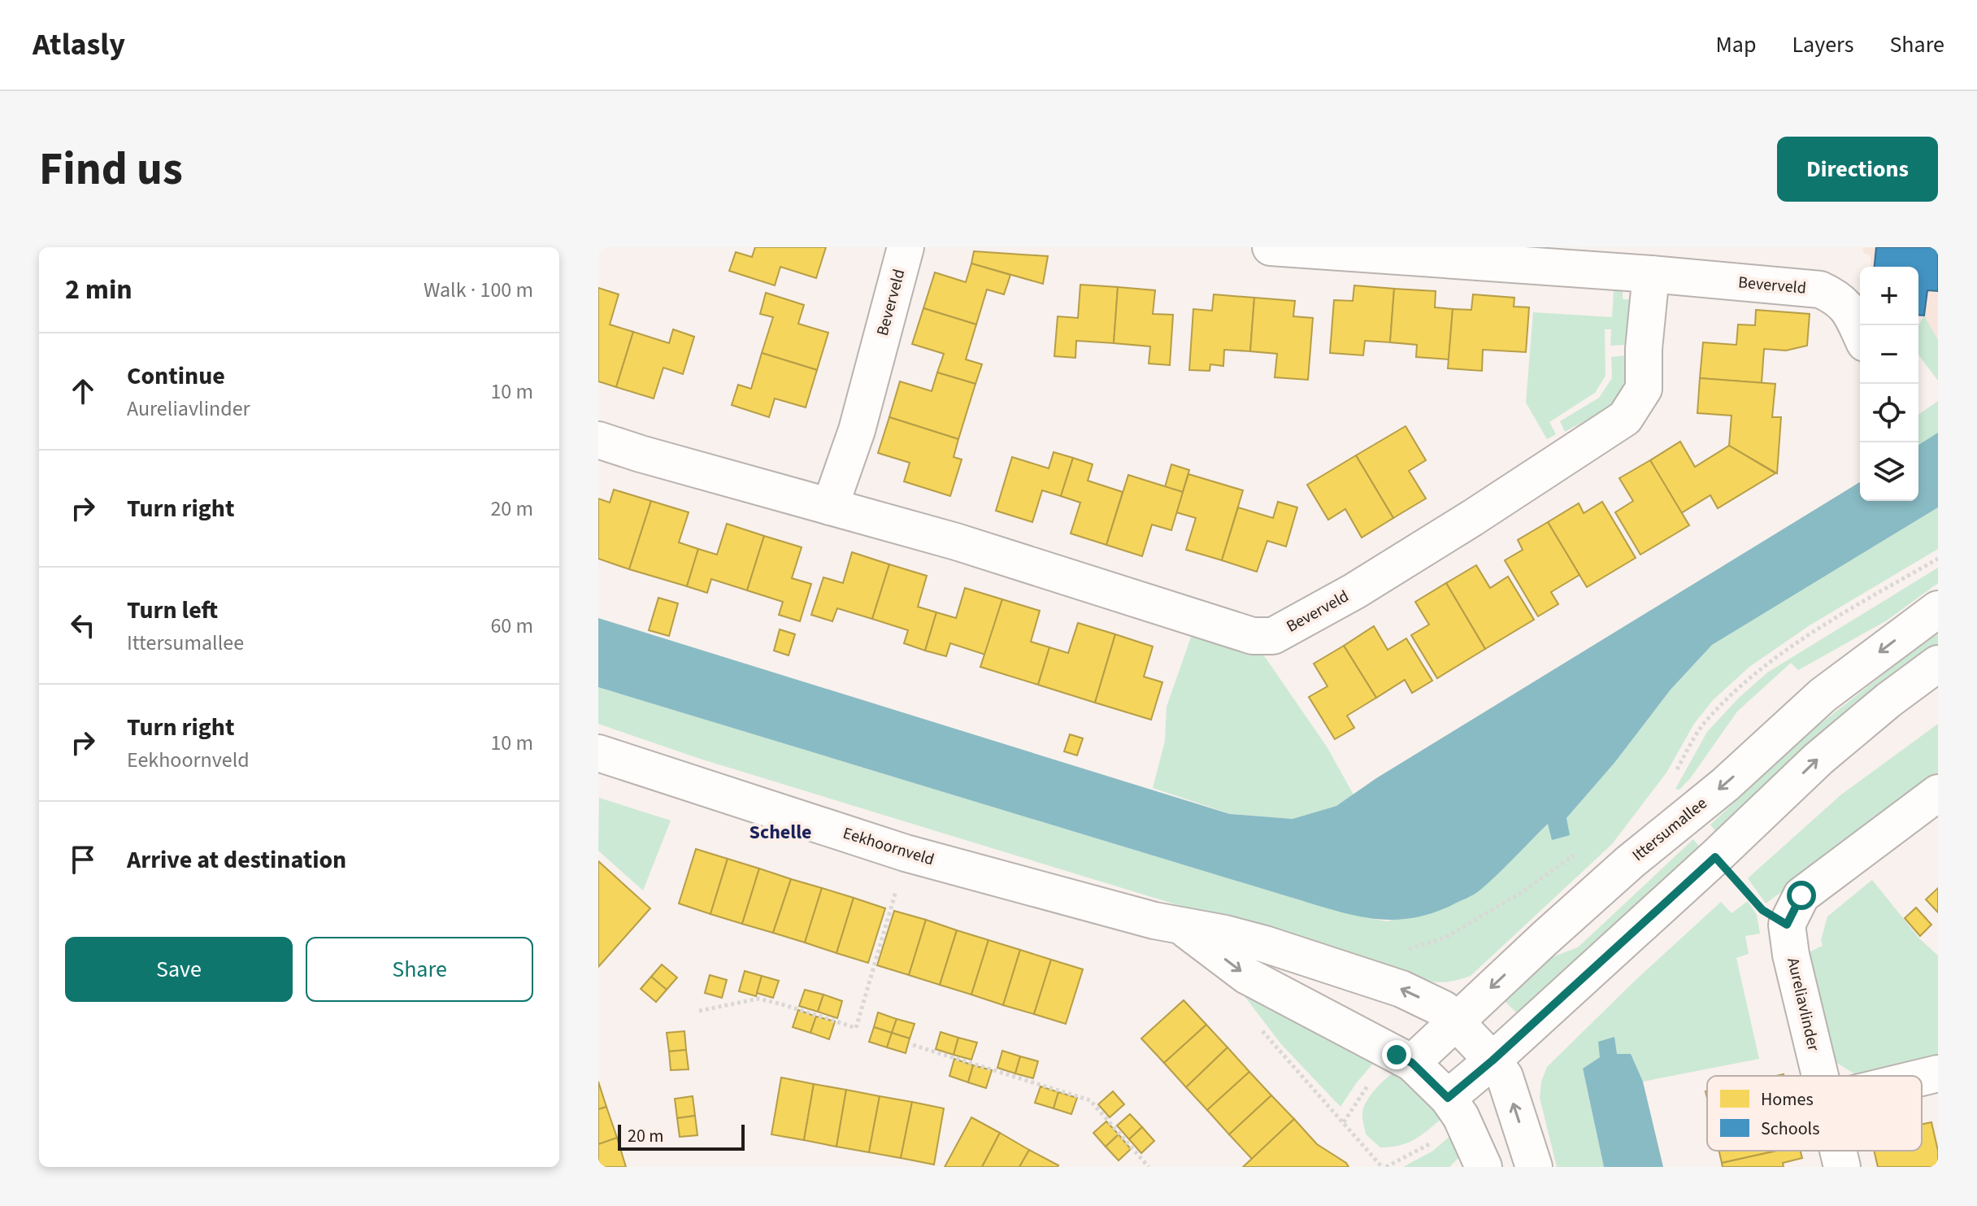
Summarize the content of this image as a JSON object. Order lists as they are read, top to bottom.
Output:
{
  "streets": {
    "street": [
      "Beverveld",
      "Ittersumallee",
      "Eekhoornveld",
      "Aureliavlinder"
    ]
  },
  "crossings": [
    ["Ittersumallee", "Eekhoornveld"]
  ],
  "districts": ["Schelle"],
  "legend": ["Homes", "Schools"],
  "scale_bar": "20 m",
  "page": {
    "header": "Atlasly",
    "nav": ["Map", "Layers", "Share"],
    "buttons": [
      "Directions",
      ["Save", "Share"]
    ],
    "title": "Find us",
    "heading": ["2 min", "Walk · 100 m"],
    "map_buttons": ["+", "−"],
    "list": [
      ["Continue", "Aureliavlinder", "10 m"],
      ["Turn right", "20 m"],
      ["Turn left", "Ittersumallee", "60 m"],
      ["Turn right", "Eekhoornveld", "10 m"],
      "Arrive at destination"
    ],
    "scale": "20 m"
  }
}
